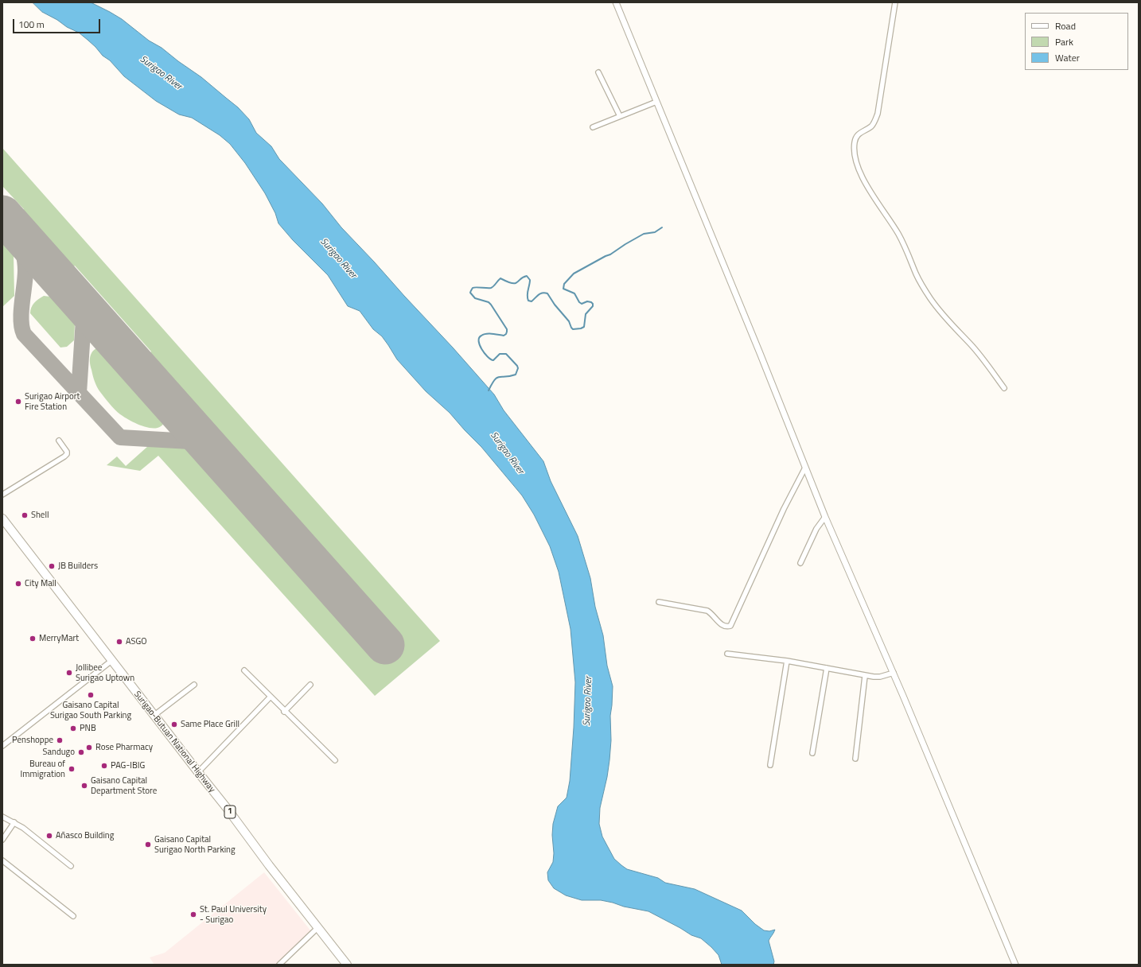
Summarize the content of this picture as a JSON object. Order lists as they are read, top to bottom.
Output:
{
  "streets": {
    "highway": ["Surigao-Butuan National Highway", "1"]
  },
  "water": ["Surigao River"],
  "places": [
    "Surigao Airport Fire Station",
    "Shell",
    "JB Builders",
    "City Mall",
    "MerryMart",
    "ASGO",
    "Jollibee Surigao Uptown",
    "Gaisano Capital Surigao South Parking",
    "Same Place Grill",
    "PNB",
    "Penshoppe",
    "Rose Pharmacy",
    "Sandugo",
    "PAG-IBIG",
    "Bureau of Immigration",
    "Gaisano Capital Department Store",
    "Añasco Building",
    "Gaisano Capital Surigao North Parking",
    "St. Paul University - Surigao"
  ],
  "legend": ["Road", "Park", "Water"],
  "scale_bar": "100 m"
}
